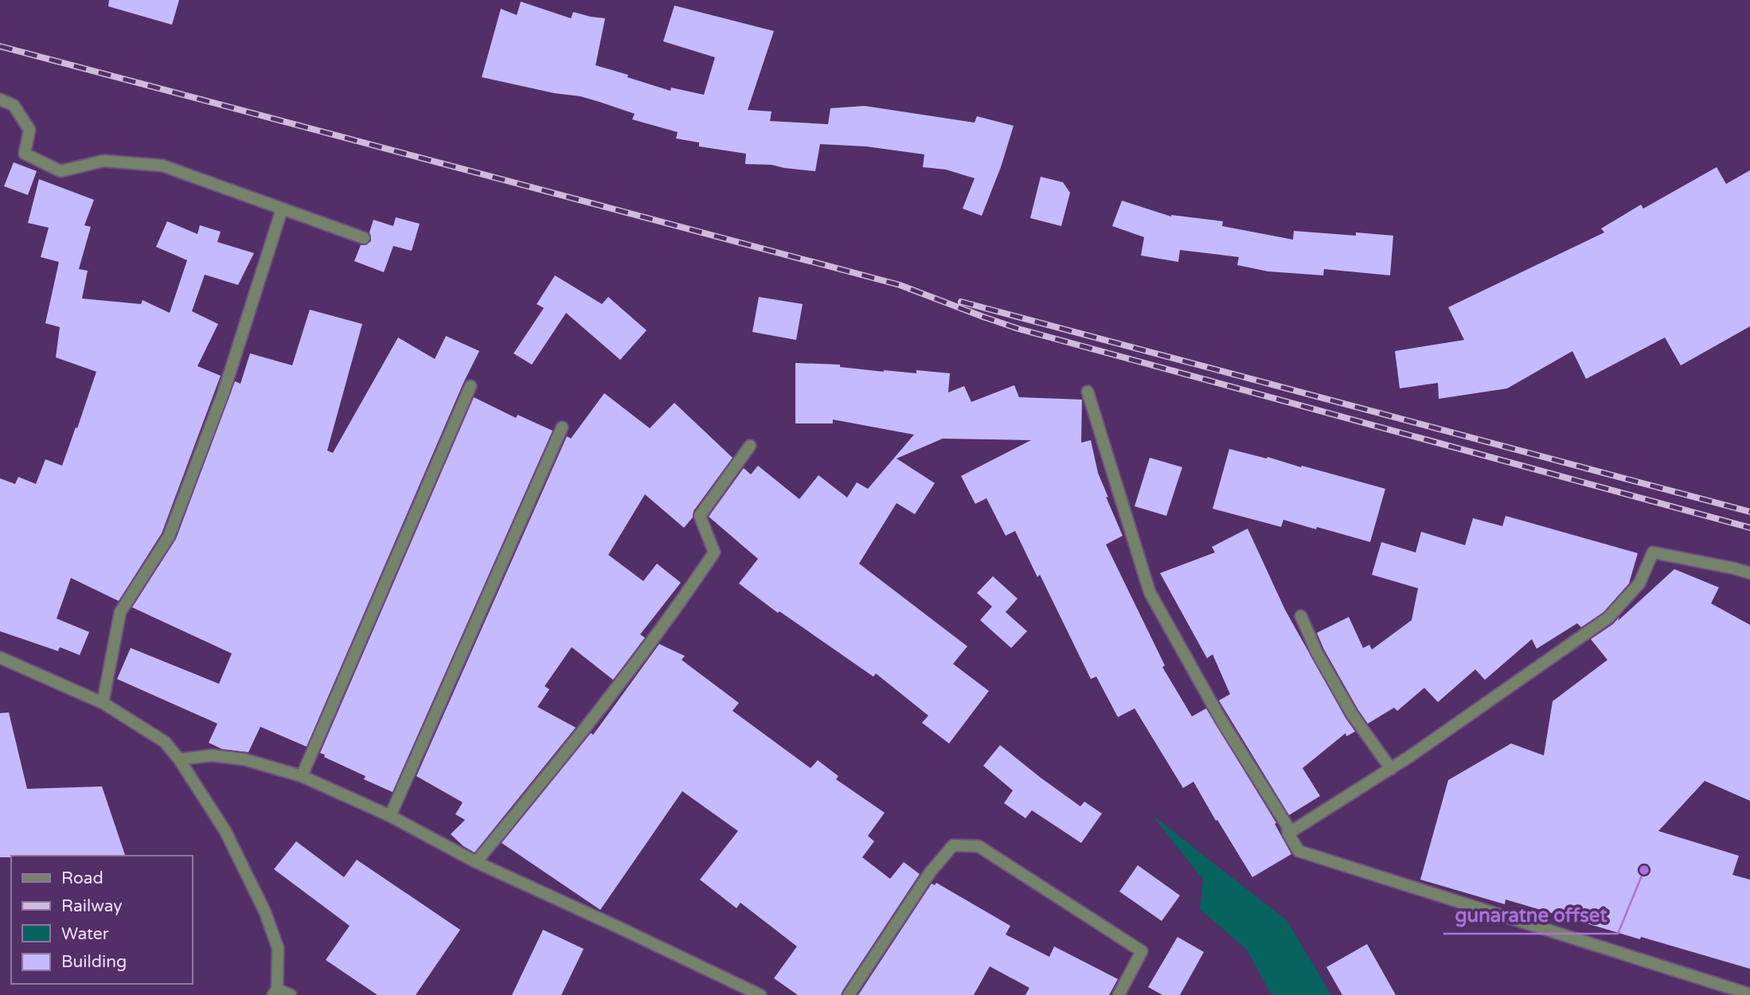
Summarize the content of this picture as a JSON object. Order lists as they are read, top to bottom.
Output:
{
  "places": ["gunaratne offset"],
  "legend": [
    "Road",
    "Railway",
    "Water",
    "Building"
  ]
}
